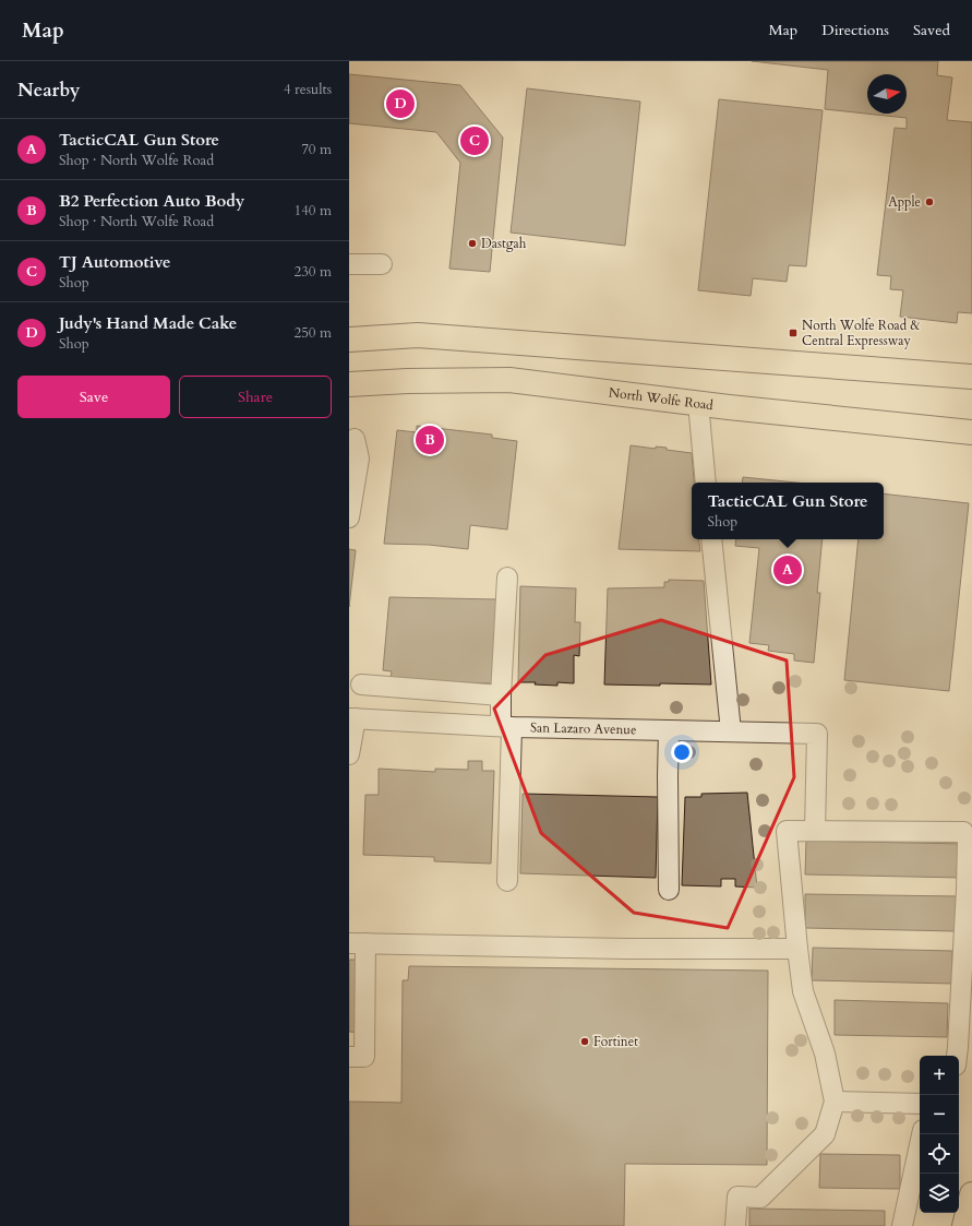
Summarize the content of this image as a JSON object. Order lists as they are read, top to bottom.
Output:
{
  "streets": {
    "main road": ["North Wolfe Road"],
    "street": ["San Lazaro Avenue"]
  },
  "places": {
    "other": ["Apple", "Dastgah", "Fortinet"],
    "transit": ["North Wolfe Road & Central Expressway"]
  },
  "north": "right",
  "page": {
    "header": "Map",
    "nav": ["Map", "Directions", "Saved"],
    "heading": ["Nearby", "4 results"],
    "pins": [
      "D",
      "C",
      "B",
      "A"
    ],
    "list": [
      {
        "mark": "A",
        "name": "TacticCAL Gun Store",
        "note": "Shop · North Wolfe Road",
        "value": "70 m"
      },
      {
        "mark": "B",
        "name": "B2 Perfection Auto Body",
        "note": "Shop · North Wolfe Road",
        "value": "140 m"
      },
      {
        "mark": "C",
        "name": "TJ Automotive",
        "note": "Shop",
        "value": "230 m"
      },
      {
        "mark": "D",
        "name": "Judy's Hand Made Cake",
        "note": "Shop",
        "value": "250 m"
      }
    ],
    "buttons": ["Save", "Share"],
    "popup": ["TacticCAL Gun Store", "Shop"],
    "map_buttons": ["+", "−"]
  }
}
